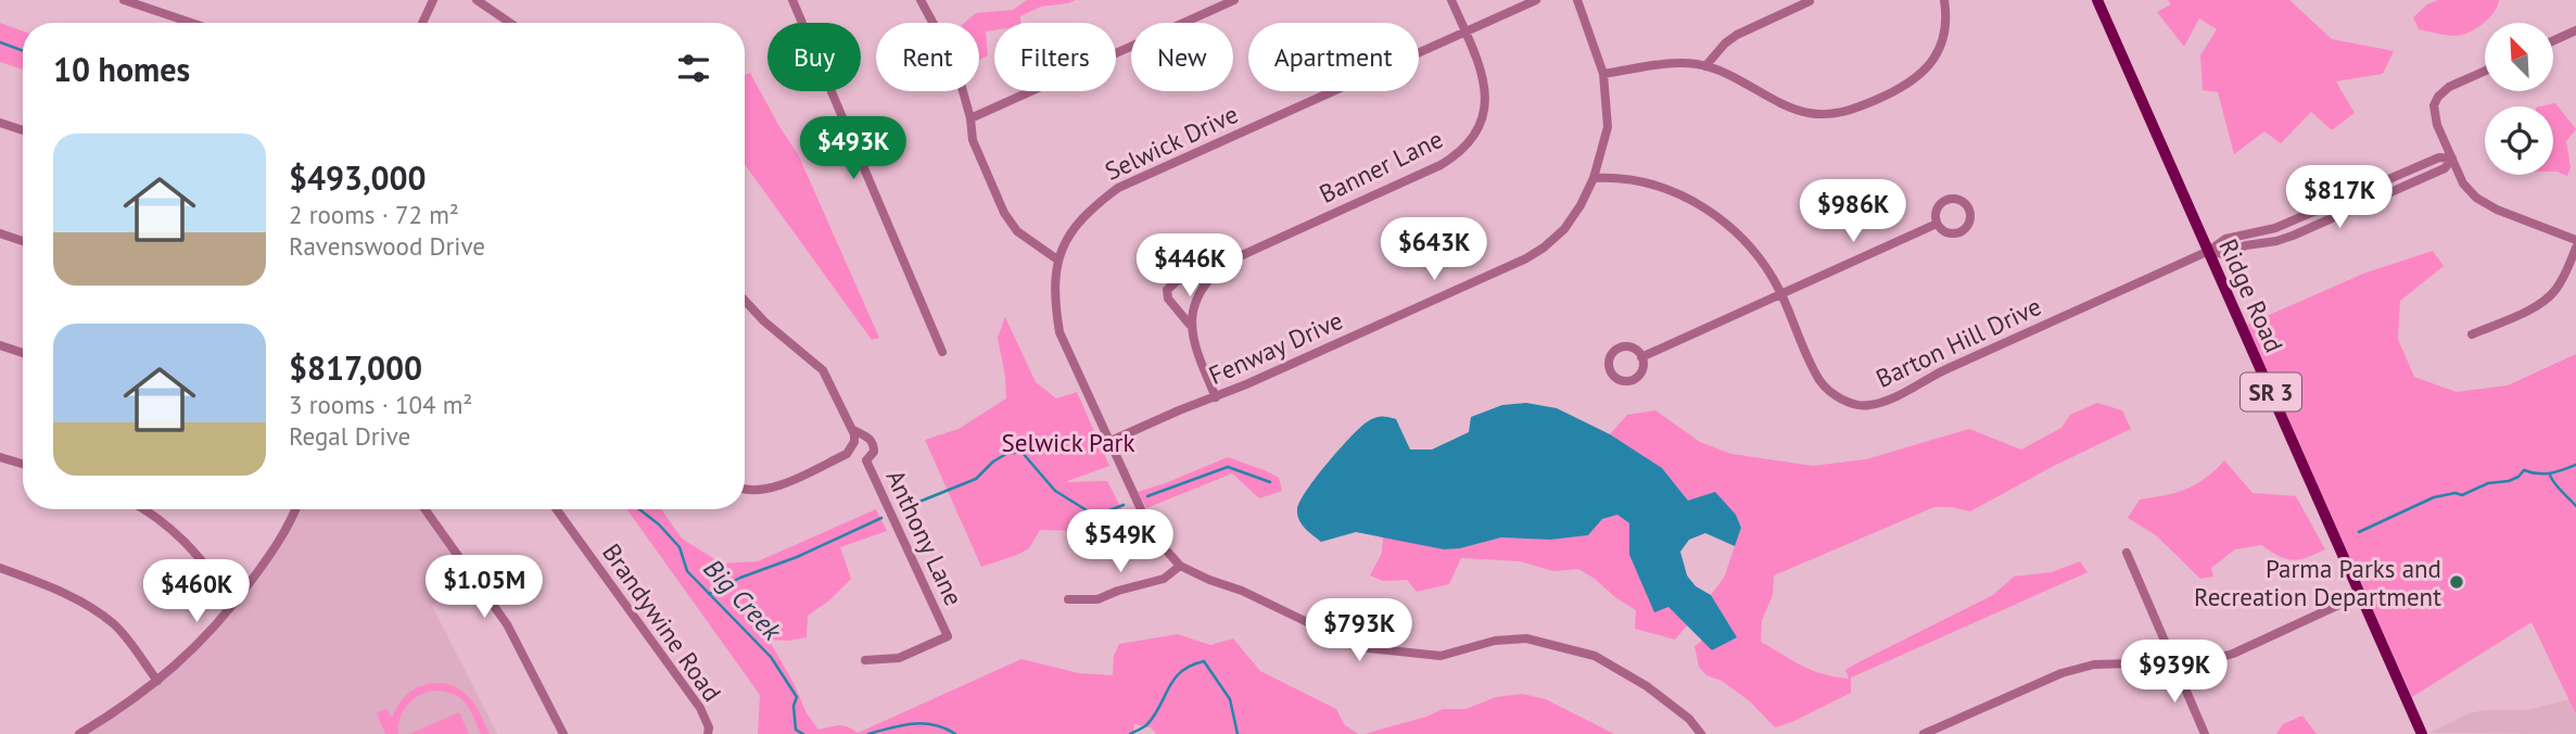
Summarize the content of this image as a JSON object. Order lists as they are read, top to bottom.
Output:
{
  "streets": {
    "main road": ["Ridge Road", "SR 3"],
    "street": [
      "Selwick Drive",
      "Banner Lane",
      "Barton Hill Drive",
      "Fenway Drive",
      "Anthony Lane",
      "Brandywine Road"
    ]
  },
  "crossings": [
    ["Selwick Drive", "Banner Lane"],
    ["Banner Lane", "Fenway Drive"],
    ["Ridge Road", "Barton Hill Drive"],
    ["Barton Hill Drive", "Fenway Drive"]
  ],
  "water": ["Big Creek"],
  "parks": ["Selwick Park"],
  "places": ["Parma Parks and Recreation Department"],
  "north": "top left",
  "page": {
    "chip": [
      "Buy",
      "Rent",
      "Filters",
      "New",
      "Apartment"
    ],
    "heading": "10 homes",
    "list": [
      {
        "name": "$493,000",
        "note": "2 rooms · 72 m² · Ravenswood Drive"
      },
      {
        "name": "$817,000",
        "note": "3 rooms · 104 m² · Regal Drive"
      }
    ],
    "price": [
      "$493K",
      "$817K",
      "$986K",
      "$643K",
      "$446K",
      "$549K",
      "$1.05M",
      "$460K",
      "$793K",
      "$939K"
    ]
  }
}
